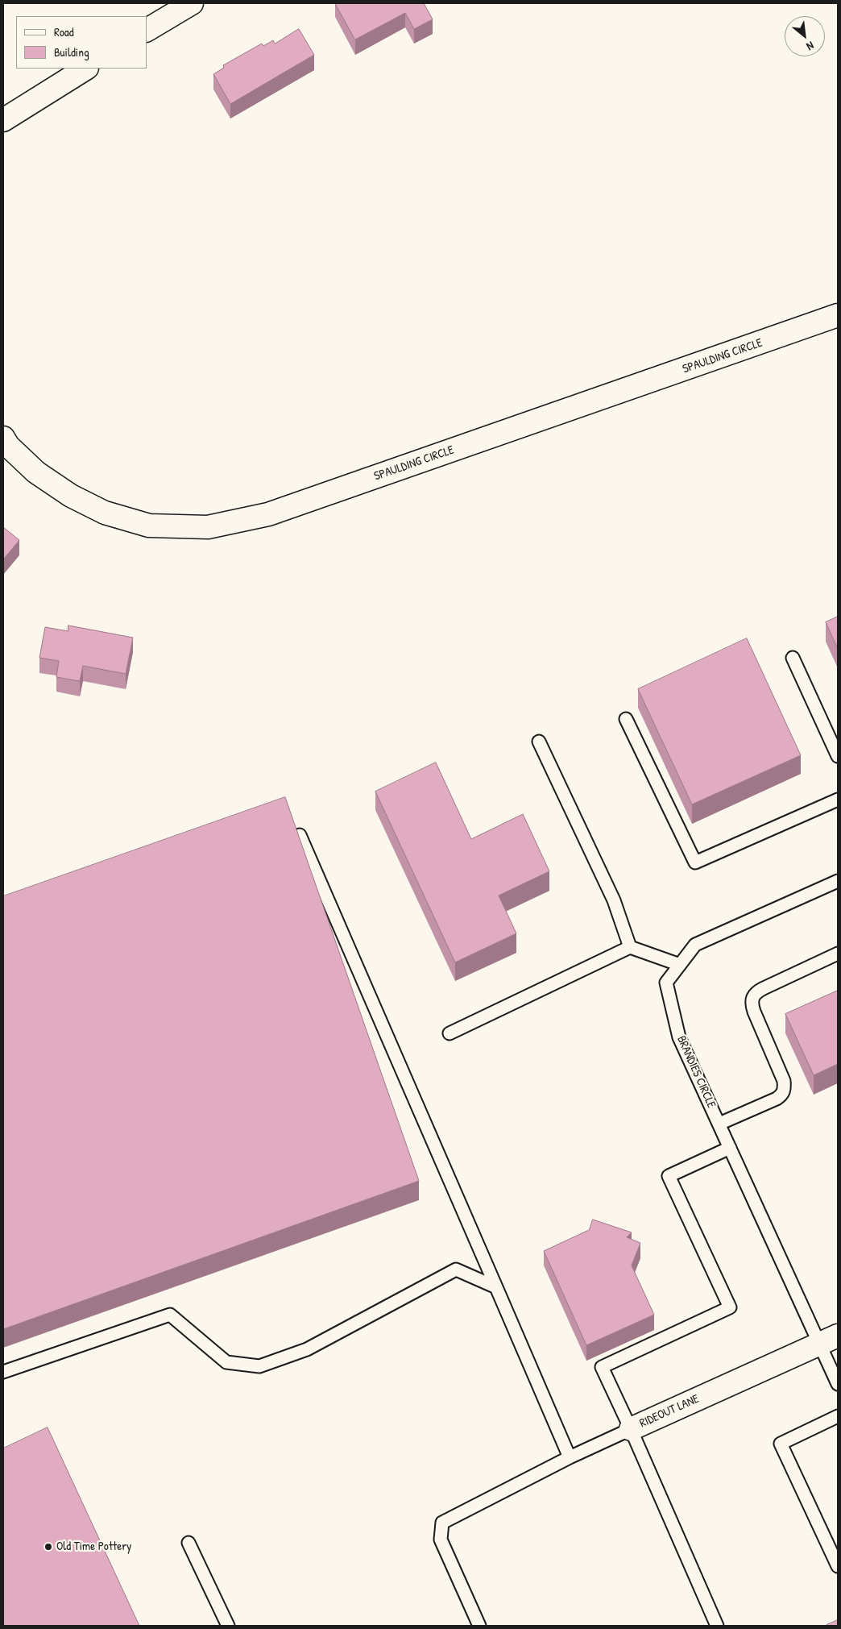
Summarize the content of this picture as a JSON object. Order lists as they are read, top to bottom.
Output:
{
  "streets": {
    "street": ["SPAULDING CIRCLE", "RIDEOUT LANE"],
    "lane": ["BRANDIES CIRCLE"]
  },
  "crossings": [
    ["BRANDIES CIRCLE", "RIDEOUT LANE"]
  ],
  "places": ["Old Time Pottery"],
  "legend": ["Road", "Building"],
  "north": "bottom right"
}
